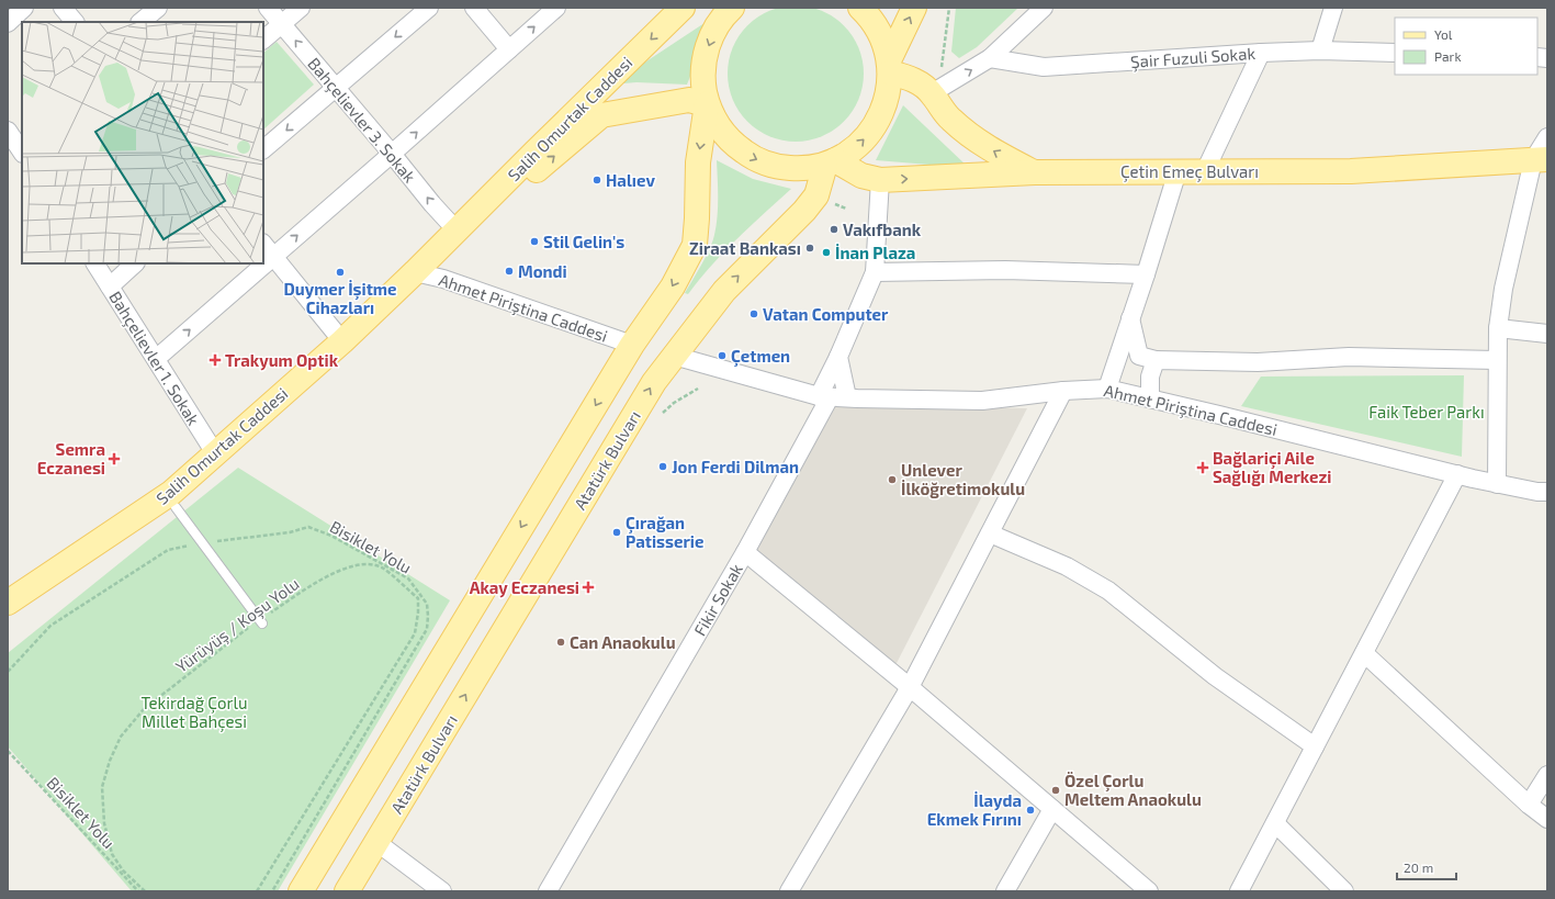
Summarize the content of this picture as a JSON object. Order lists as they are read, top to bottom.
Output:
{
  "streets": {
    "main road": ["Salih Omurtak Caddesi", "Çetin Emeç Bulvarı", "Atatürk Bulvarı"],
    "street": [
      "Şair Fuzuli Sokak",
      "Bahçelievler 3. Sokak",
      "Ahmet Piriştina Caddesi",
      "Bahçelievler 1. Sokak",
      "Fikir Sokak"
    ],
    "path": ["Bisiklet Yolu", "Yürüyüş / Koşu Yolu"]
  },
  "crossings": [
    ["Salih Omurtak Caddesi", "Bahçelievler 3. Sokak"],
    ["Salih Omurtak Caddesi", "Ahmet Piriştina Caddesi"],
    ["Salih Omurtak Caddesi", "Bahçelievler 1. Sokak"],
    ["Çetin Emeç Bulvarı", "Atatürk Bulvarı"],
    ["Ahmet Piriştina Caddesi", "Atatürk Bulvarı"],
    ["Ahmet Piriştina Caddesi", "Fikir Sokak"]
  ],
  "parks": ["Faik Teber Parkı", "Tekirdağ Çorlu Millet Bahçesi"],
  "places": {
    "other": [
      "Halıev",
      "Vakıfbank",
      "Stil Gelin's",
      "Ziraat Bankası",
      "İnan Plaza",
      "Mondi",
      "Duymer İşitme Cihazları",
      "Vatan Computer",
      "Çetmen",
      "Jon Ferdi Dilman",
      "Unlever İlköğretimokulu",
      "Çırağan Patisserie",
      "Can Anaokulu",
      "Özel Çorlu Meltem Anaokulu",
      "İlayda Ekmek Fırını"
    ],
    "health": [
      "Trakyum Optik",
      "Semra Eczanesi",
      "Bağlariçi Aile Sağlığı Merkezi",
      "Akay Eczanesi"
    ]
  },
  "legend": ["Yol", "Park"],
  "scale_bar": "20 m"
}
